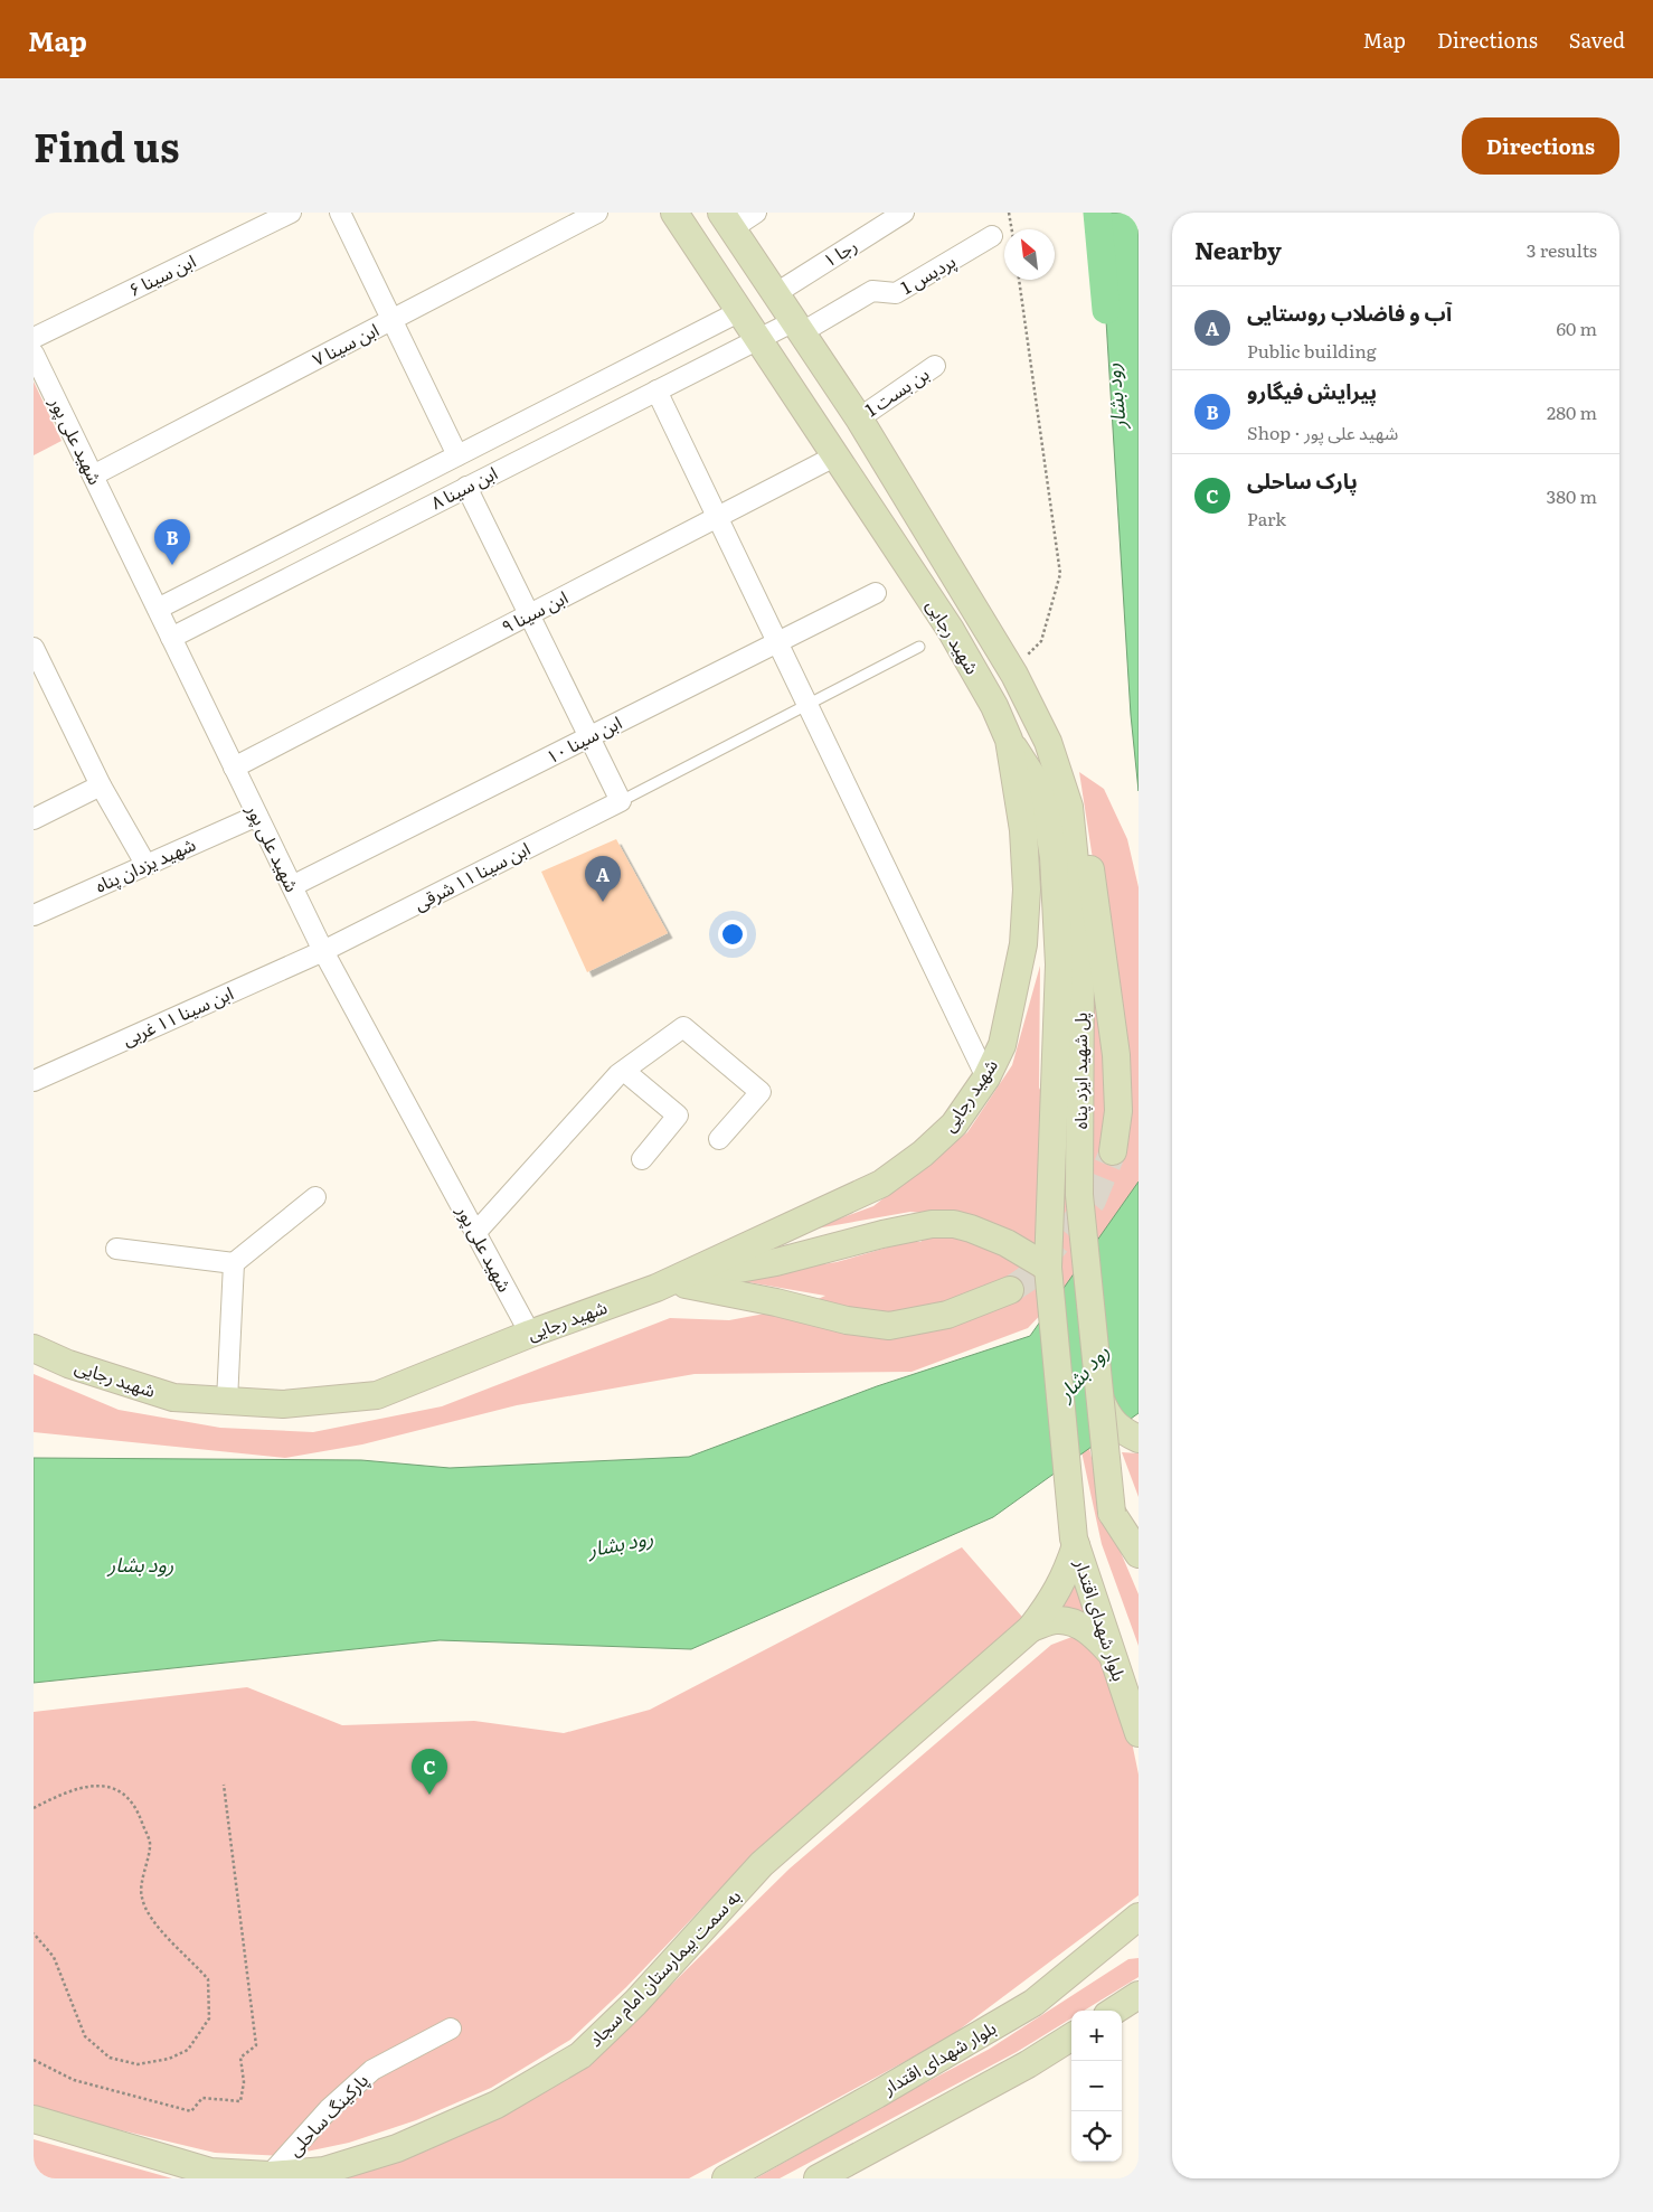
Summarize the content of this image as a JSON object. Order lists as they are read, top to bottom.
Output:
{
  "streets": {
    "street": [
      "رجا ۱",
      "پردیس 1",
      "ابن سینا ۶",
      "ابن سینا ۷",
      "بن بست 1",
      "شهید علی پور",
      "ابن سینا ۸",
      "ابن سینا ۹",
      "شهید رجایی",
      "ابن سینا ۱۰",
      "شهید یزدان پناه",
      "ابن سینا ۱۱ شرقی",
      "ابن سینا ۱۱ غربی",
      "پل شهید ایزد پناه",
      "بلوار شهدای اقتدار",
      "به سمت بیمارستان امام سجاد",
      "پارکینگ ساحلی"
    ]
  },
  "crossings": [
    ["رجا ۱", "شهید رجایی"],
    ["پردیس 1", "ابن سینا ۸"],
    ["پردیس 1", "شهید رجایی"],
    ["ابن سینا ۷", "شهید علی پور"],
    ["بن بست 1", "شهید رجایی"],
    ["شهید علی پور", "ابن سینا ۸"],
    ["شهید علی پور", "ابن سینا ۹"],
    ["شهید علی پور", "شهید رجایی"],
    ["شهید علی پور", "ابن سینا ۱۰"],
    ["شهید علی پور", "شهید یزدان پناه"],
    ["شهید علی پور", "ابن سینا ۱۱ شرقی"],
    ["شهید علی پور", "ابن سینا ۱۱ غربی"],
    ["ابن سینا ۸", "شهید رجایی"],
    ["ابن سینا ۹", "شهید رجایی"],
    ["شهید رجایی", "پل شهید ایزد پناه"],
    ["ابن سینا ۱۱ شرقی", "ابن سینا ۱۱ غربی"],
    ["پل شهید ایزد پناه", "بلوار شهدای اقتدار"],
    ["به سمت بیمارستان امام سجاد", "پارکینگ ساحلی"]
  ],
  "water": ["رود بشار"],
  "north": "top left",
  "page": {
    "header": "Map",
    "nav": ["Map", "Directions", "Saved"],
    "title": "Find us",
    "buttons": "Directions",
    "heading": ["Nearby", "3 results"],
    "list": [
      {
        "mark": "A",
        "name": "آب و فاضلاب روستایی",
        "note": "Public building",
        "value": "60 m"
      },
      {
        "mark": "B",
        "name": "پیرایش فیگارو",
        "note": "Shop · شهید علی پور",
        "value": "280 m"
      },
      {
        "mark": "C",
        "name": "پارک ساحلی",
        "note": "Park",
        "value": "380 m"
      }
    ],
    "pins": ["B", "A", "C"],
    "map_buttons": ["+", "−"]
  }
}
